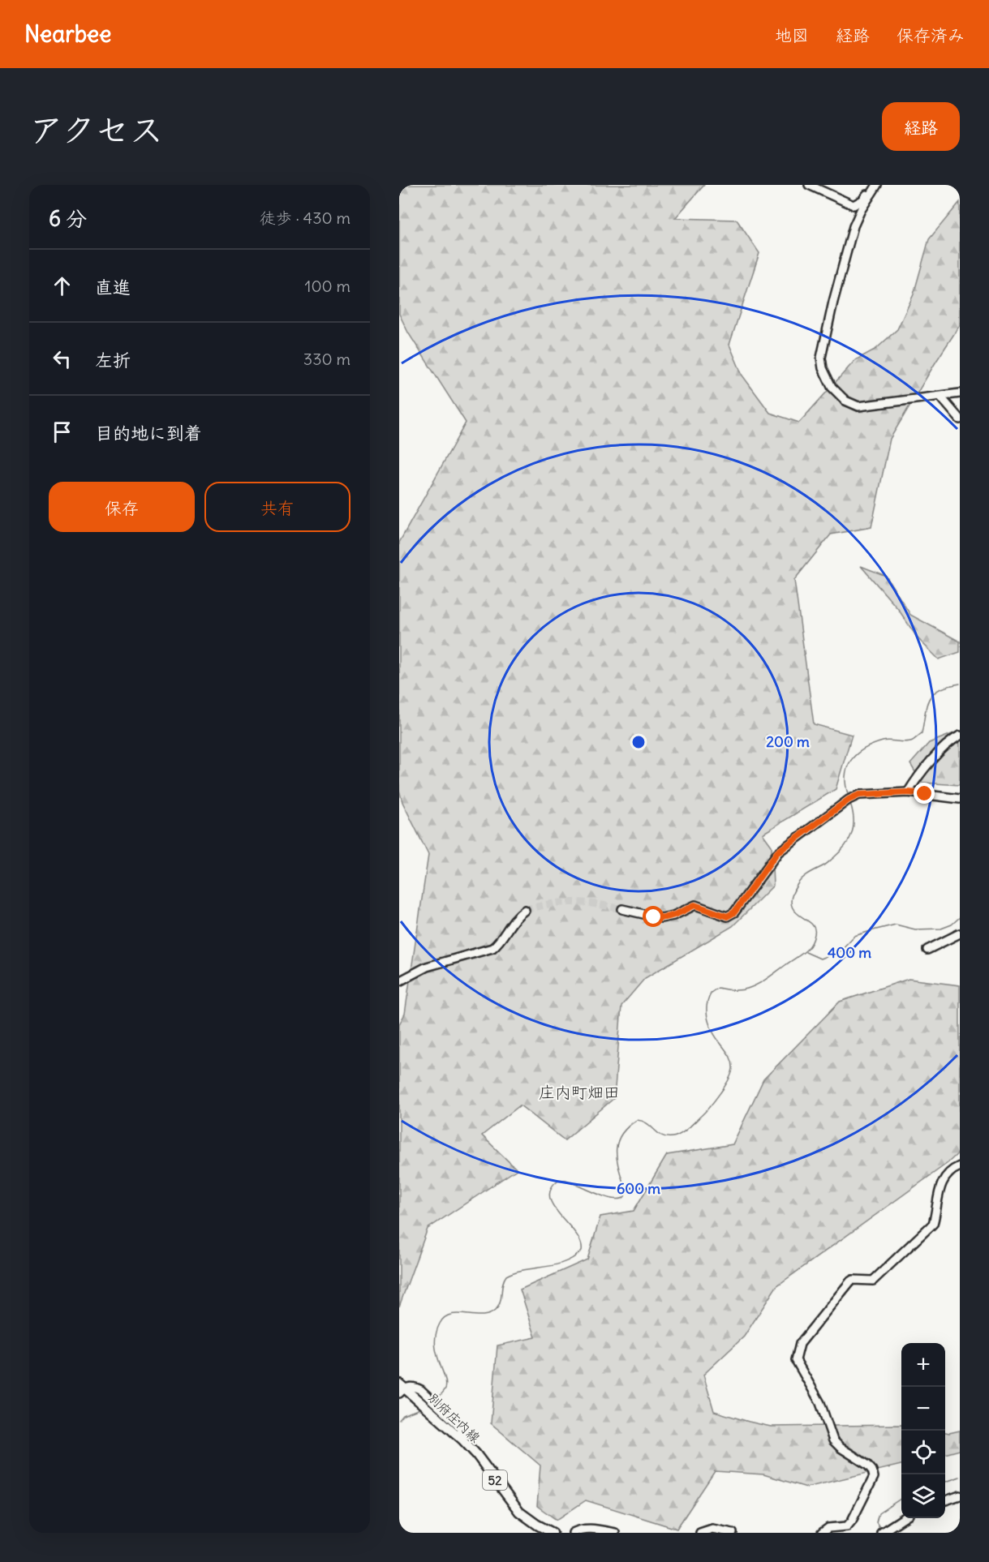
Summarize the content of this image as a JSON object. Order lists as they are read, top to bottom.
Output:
{
  "streets": {
    "main road": ["別府庄内線", "52"]
  },
  "districts": ["庄内町畑田"],
  "page": {
    "header": "Nearbee",
    "nav": ["地図", "経路", "保存済み"],
    "title": "アクセス",
    "buttons": [
      "経路",
      ["保存", "共有"]
    ],
    "heading": ["6 分", "徒歩 · 430 m"],
    "list": [
      ["直進", "100 m"],
      ["左折", "330 m"],
      "目的地に到着"
    ],
    "map_buttons": ["+", "−"]
  },
  "rings": ["200 m", "400 m", "600 m"]
}
